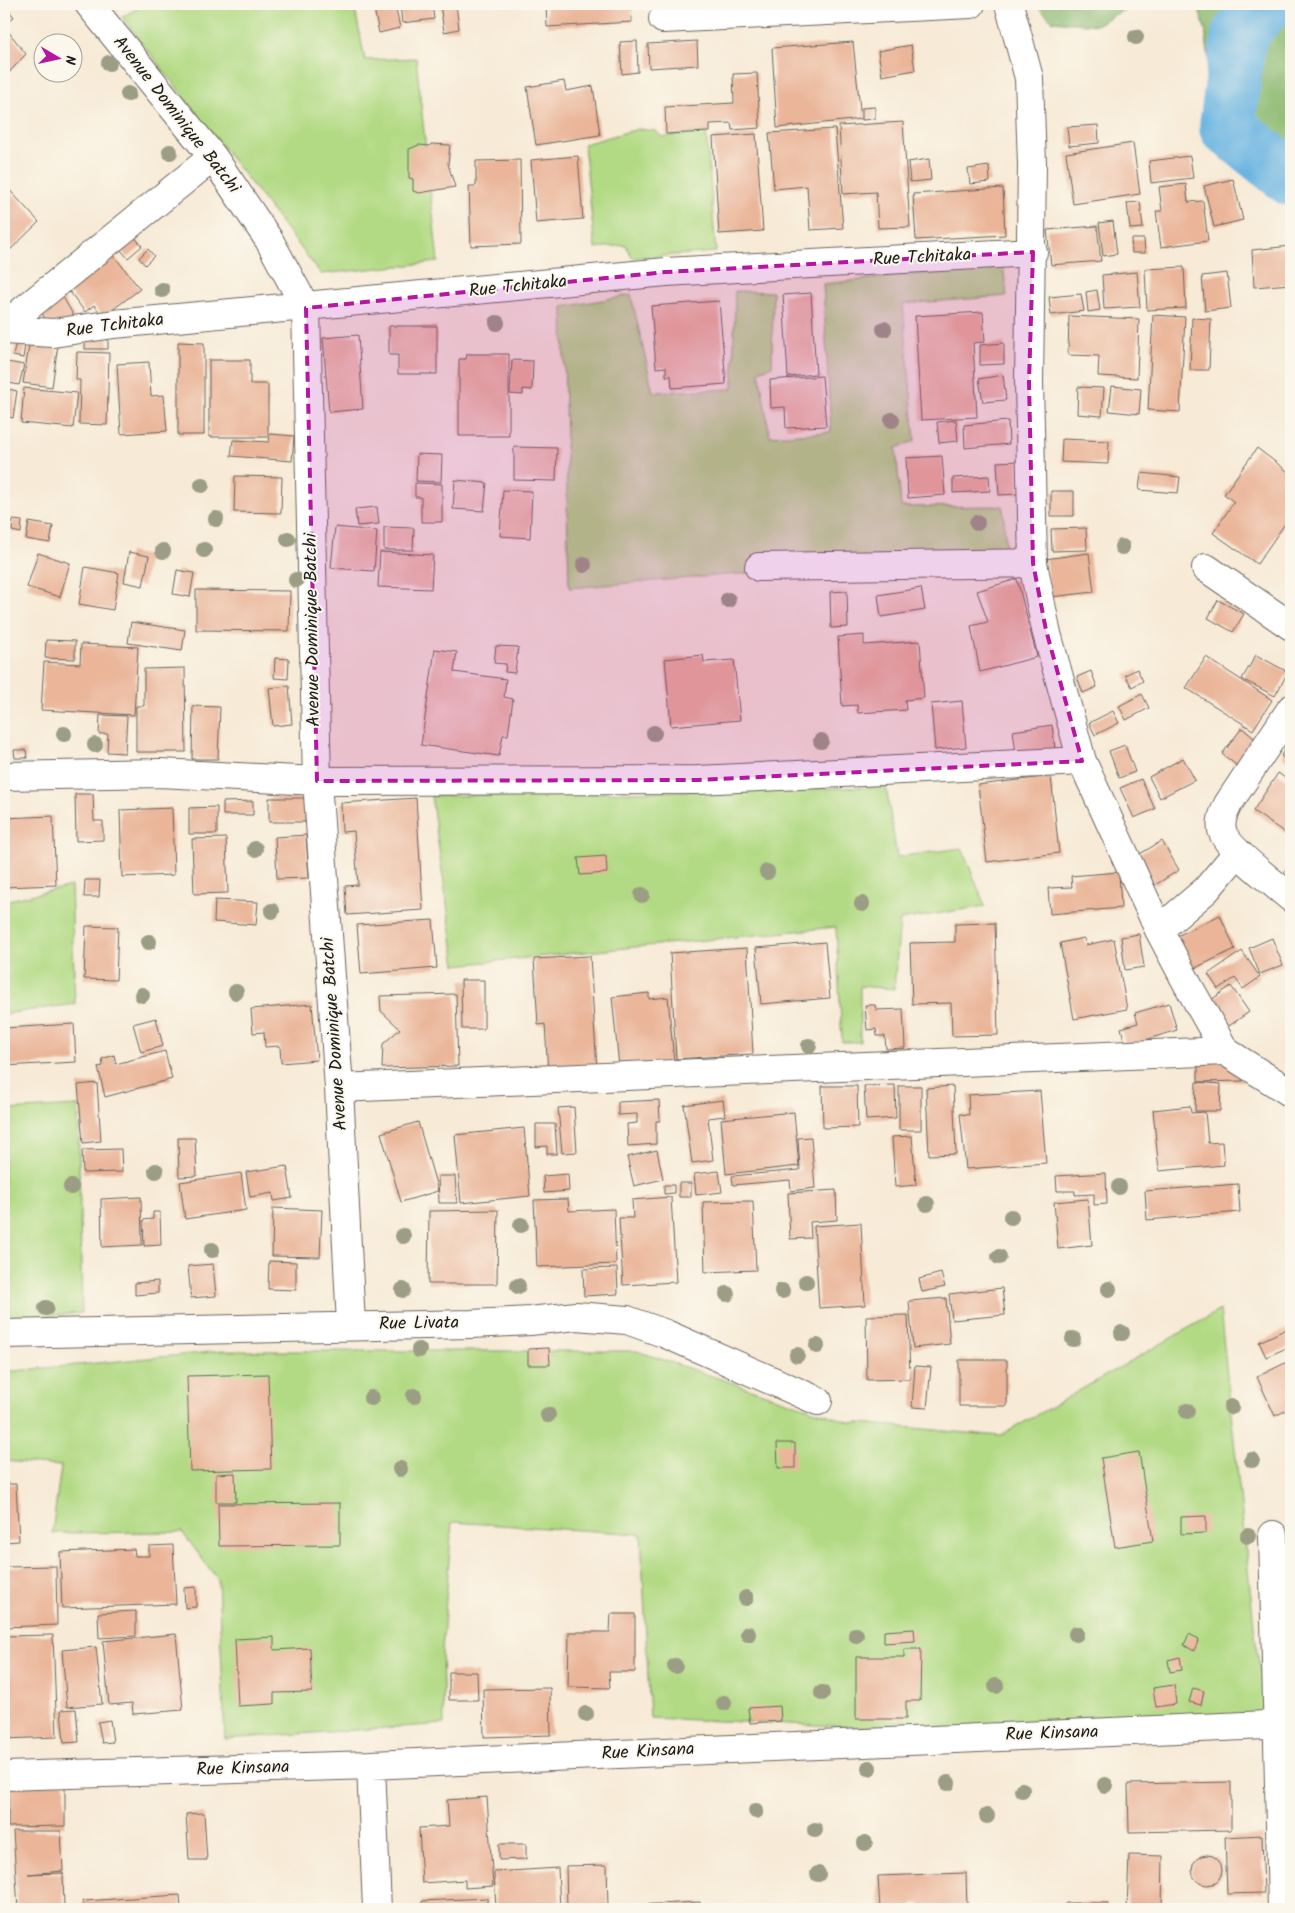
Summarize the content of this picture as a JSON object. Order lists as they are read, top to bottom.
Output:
{
  "streets": {
    "street": [
      "Avenue Dominique Batchi",
      "Rue Tchitaka",
      "Rue Livata",
      "Rue Kinsana"
    ]
  },
  "crossings": [
    ["Avenue Dominique Batchi", "Rue Tchitaka"],
    ["Avenue Dominique Batchi", "Rue Livata"]
  ],
  "north": "right"
}
